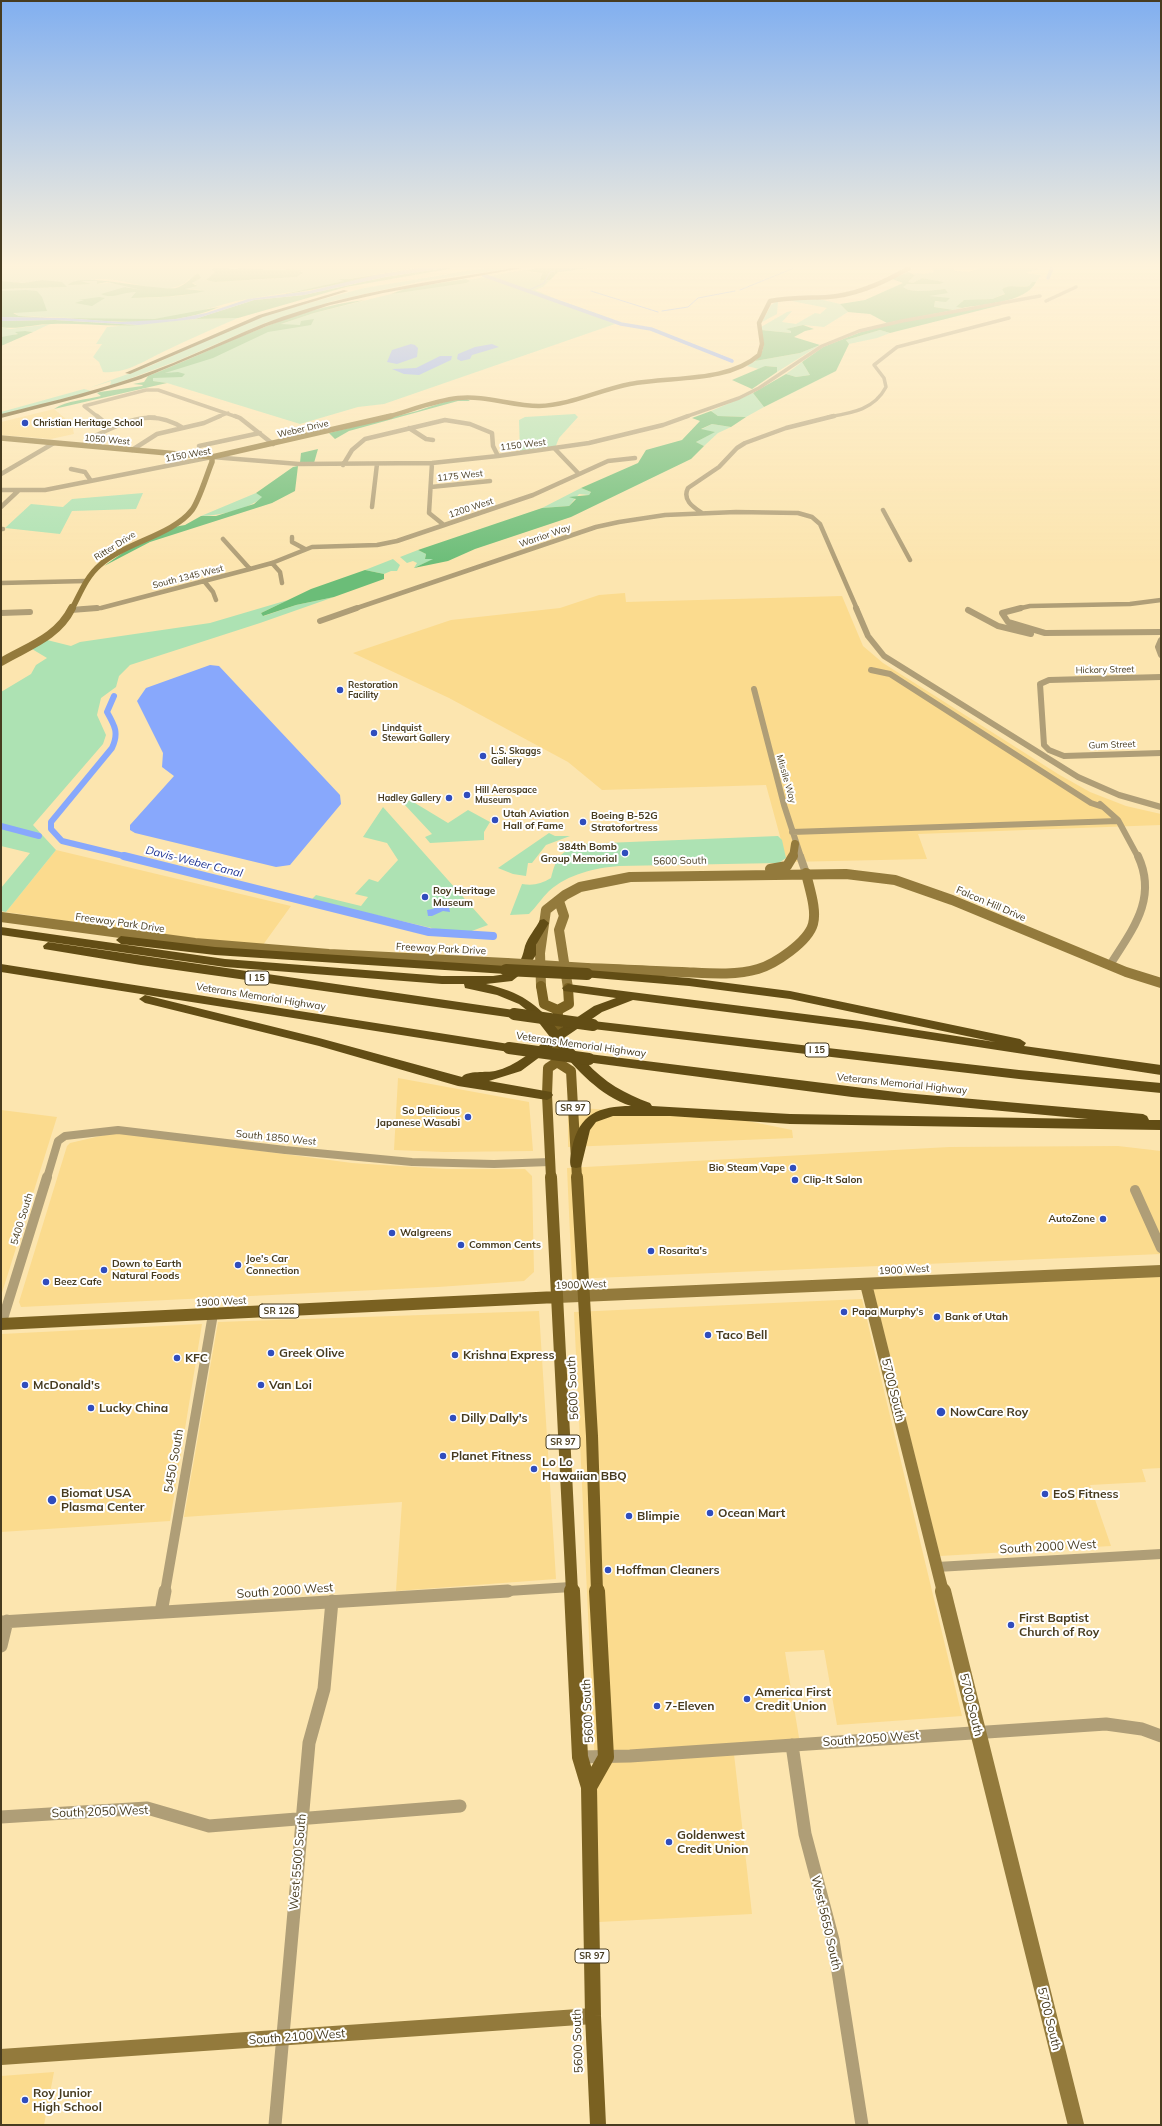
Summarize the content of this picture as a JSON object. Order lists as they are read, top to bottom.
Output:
{
  "streets": {
    "highway": ["I 15", "Veterans Memorial Highway"],
    "main road": [
      "5600 South",
      "SR 97",
      "1900 West",
      "SR 126"
    ],
    "street": [
      "Weber Drive",
      "1050 West",
      "1150 West",
      "1175 West",
      "1200 West",
      "Warrior Way",
      "Ritter Drive",
      "South 1345 West",
      "Hickory Street",
      "Gum Street",
      "Missile Way",
      "Falcon Hill Drive",
      "Freeway Park Drive",
      "South 1850 West",
      "5400 South",
      "5700 South",
      "5450 South",
      "South 2000 West",
      "South 2050 West",
      "West 5500 South",
      "West 5650 South",
      "South 2100 West"
    ]
  },
  "crossings": [
    ["Weber Drive", "1050 West"],
    ["Weber Drive", "1150 West"],
    ["Weber Drive", "Ritter Drive"],
    ["1050 West", "1150 West"],
    ["1050 West", "Ritter Drive"],
    ["1150 West", "Ritter Drive"],
    ["1200 West", "South 1345 West"],
    ["Ritter Drive", "South 1345 West"],
    ["Hickory Street", "Gum Street"],
    ["Missile Way", "5600 South"],
    ["Missile Way", "Falcon Hill Drive"],
    ["5600 South", "Falcon Hill Drive"],
    ["5600 South", "South 1850 West"],
    ["5600 South", "1900 West"],
    ["5600 South", "South 2000 West"],
    ["5600 South", "South 2050 West"],
    ["5600 South", "South 2100 West"],
    ["South 1850 West", "5400 South"],
    ["5400 South", "1900 West"],
    ["1900 West", "5700 South"],
    ["1900 West", "5450 South"],
    ["5700 South", "South 2000 West"],
    ["5700 South", "South 2050 West"],
    ["5450 South", "South 2000 West"],
    ["South 2000 West", "West 5500 South"],
    ["South 2050 West", "West 5500 South"],
    ["South 2050 West", "West 5650 South"],
    ["West 5500 South", "South 2100 West"]
  ],
  "water": ["Davis-Weber Canal"],
  "places": [
    "Christian Heritage School",
    "Restoration Facility",
    "Lindquist Stewart Gallery",
    "L.S. Skaggs Gallery",
    "Hill Aerospace Museum",
    "Hadley Gallery",
    "Utah Aviation Hall of Fame",
    "Boeing B-52G Stratofortress",
    "384th Bomb Group Memorial",
    "Roy Heritage Museum",
    "So Delicious Japanese Wasabi",
    "Bio Steam Vape",
    "Clip-It Salon",
    "AutoZone",
    "Walgreens",
    "Common Cents",
    "Rosarita's",
    "Joe's Car Connection",
    "Down to Earth Natural Foods",
    "Beez Cafe",
    "Papa Murphy's",
    "Bank of Utah",
    "Taco Bell",
    "Greek Olive",
    "Krishna Express",
    "KFC",
    "McDonald's",
    "Van Loi",
    "Lucky China",
    "NowCare Roy",
    "Dilly Dally's",
    "Planet Fitness",
    "Lo Lo Hawaiian BBQ",
    "EoS Fitness",
    "Biomat USA Plasma Center",
    "Ocean Mart",
    "Blimpie",
    "Hoffman Cleaners",
    "First Baptist Church of Roy",
    "America First Credit Union",
    "7-Eleven",
    "Goldenwest Credit Union",
    "Roy Junior High School"
  ]
}
